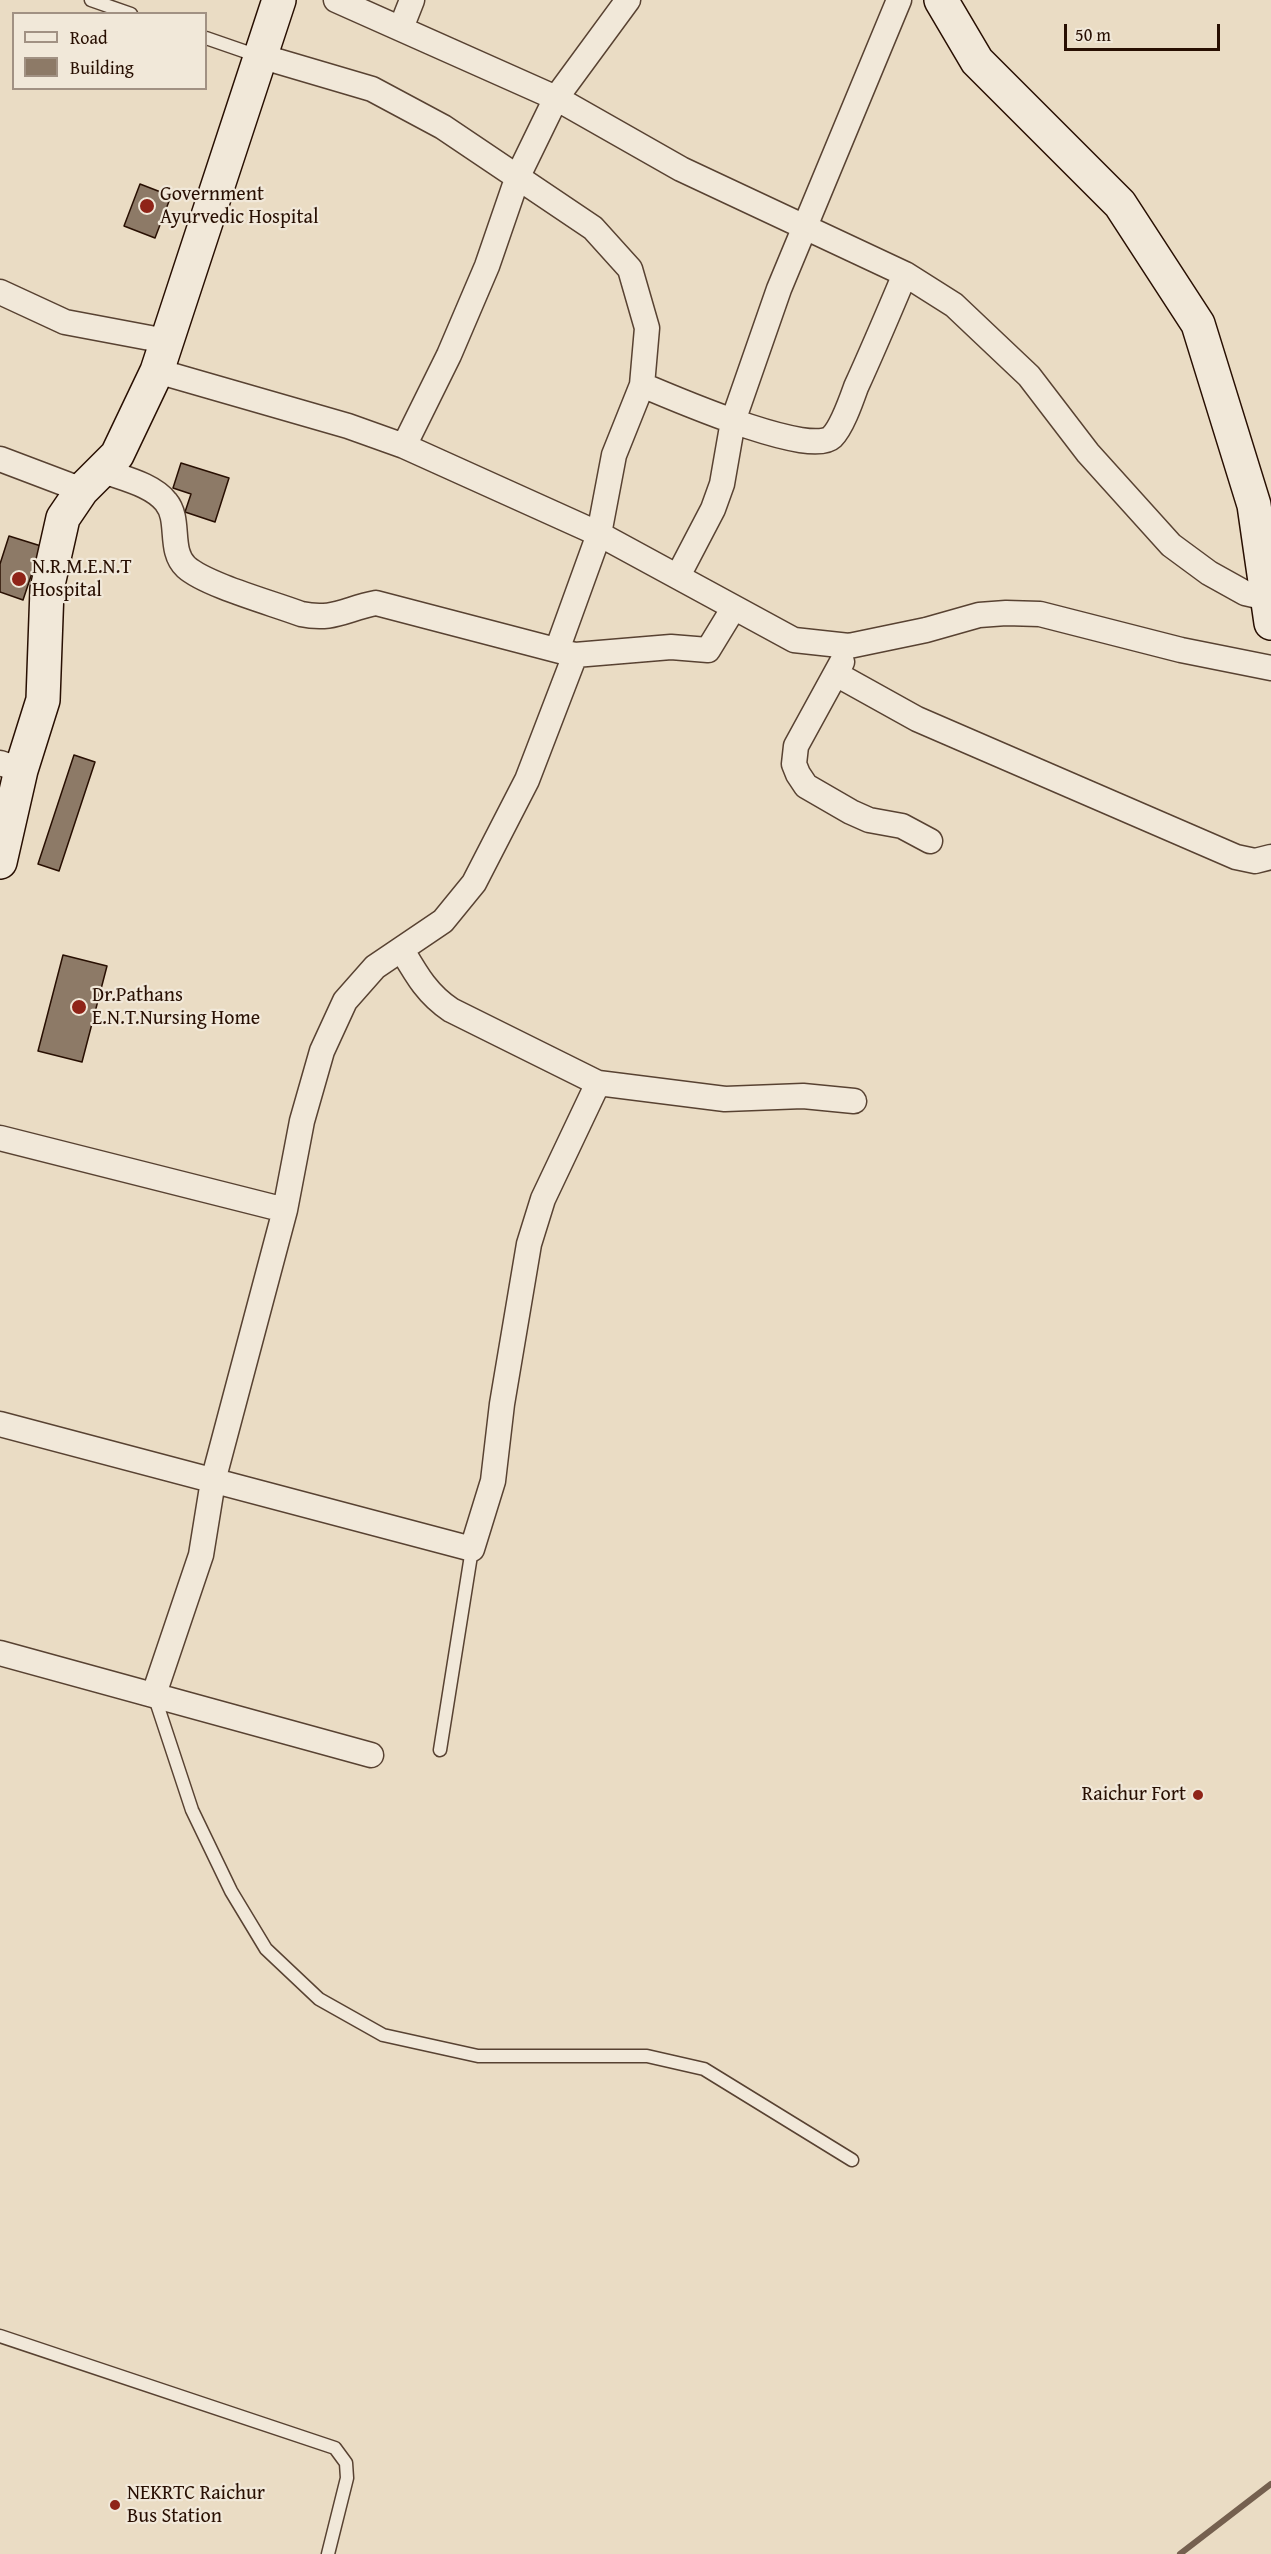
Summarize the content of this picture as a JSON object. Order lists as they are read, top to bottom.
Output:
{
  "places": [
    "Government Ayurvedic Hospital",
    "N.R.M.E.N.T Hospital",
    "Dr.Pathans E.N.T.Nursing Home",
    "Raichur Fort",
    "NEKRTC Raichur Bus Station"
  ],
  "legend": ["Road", "Building"],
  "scale_bar": "50 m"
}
